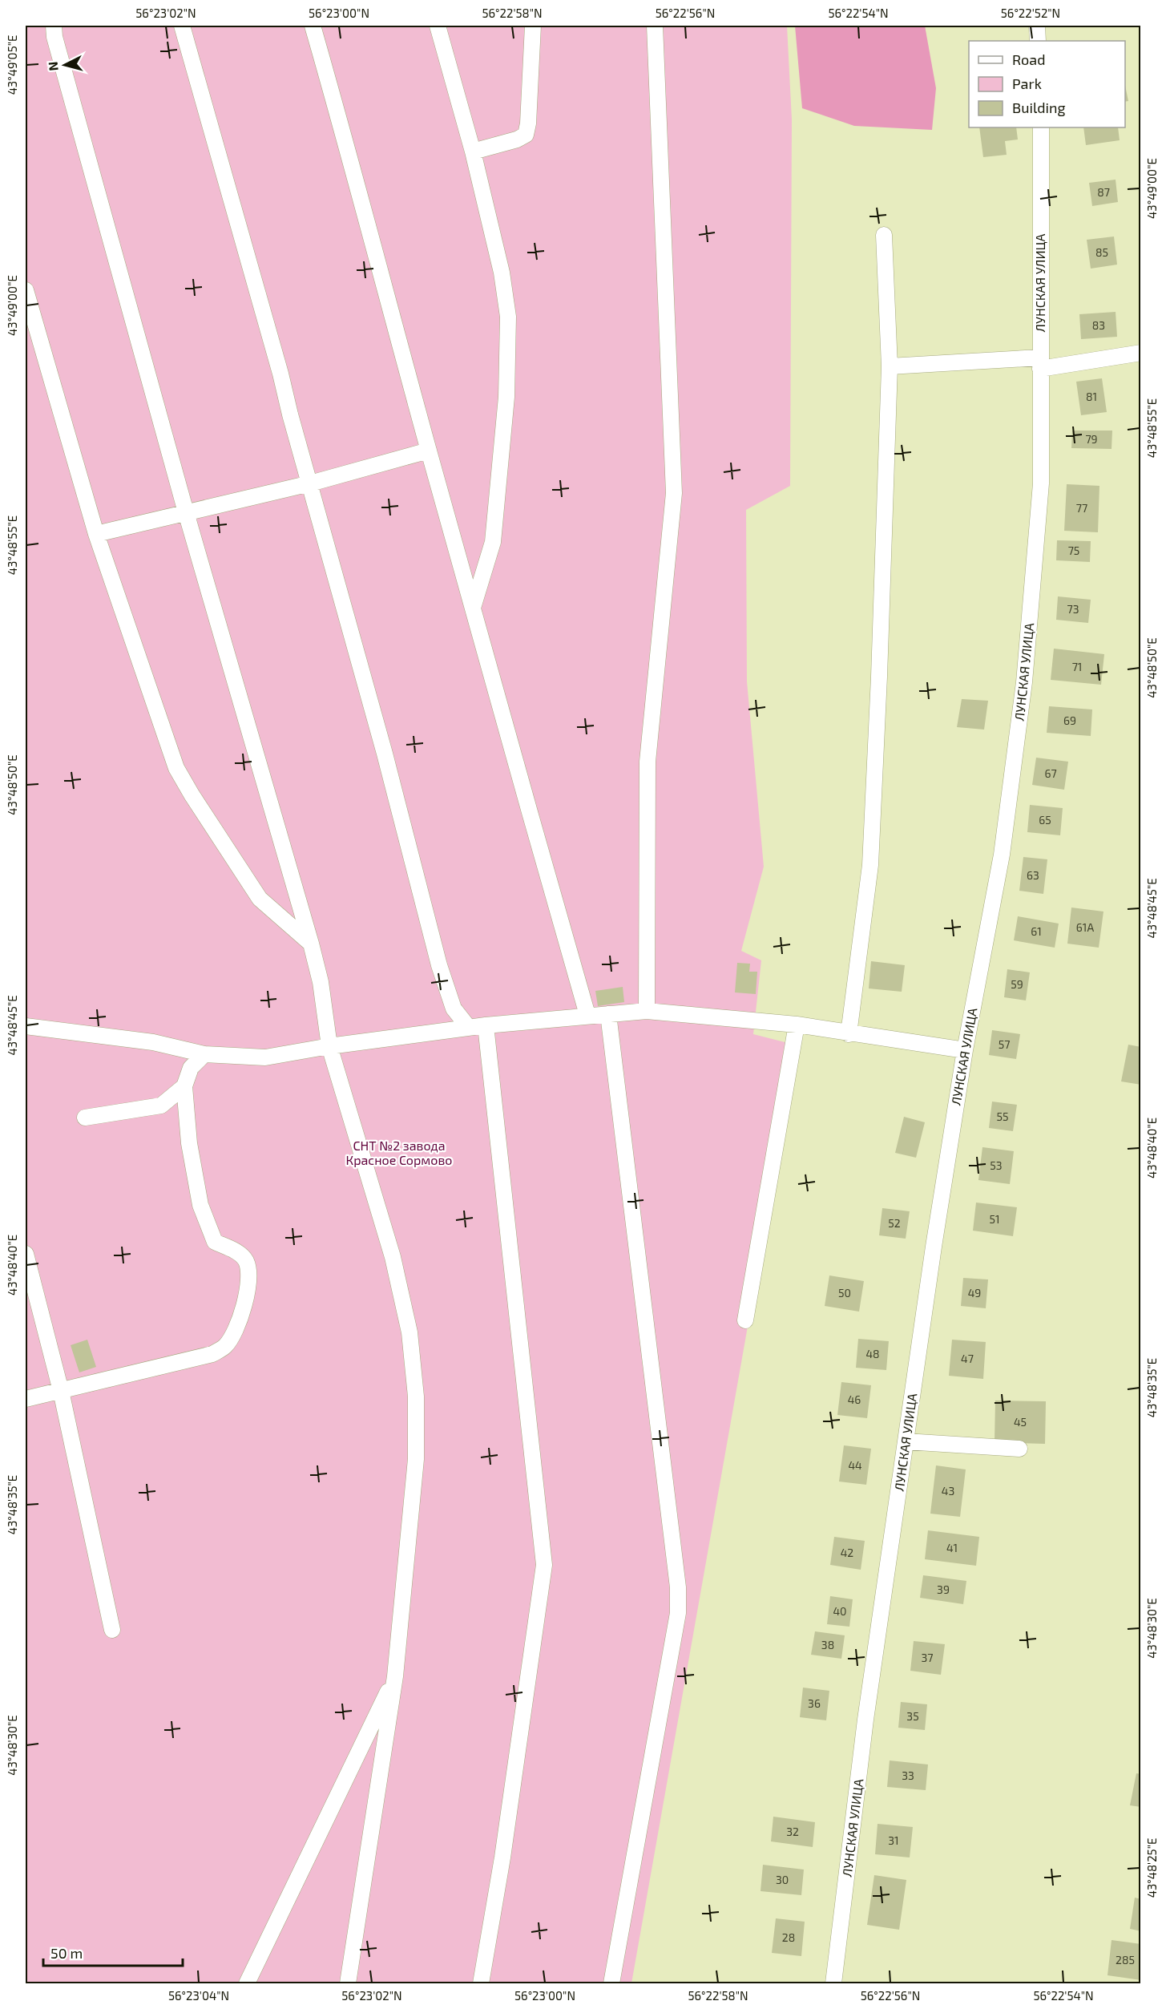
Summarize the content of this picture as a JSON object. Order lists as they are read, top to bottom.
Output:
{
  "streets": {
    "street": ["ЛУНСКАЯ УЛИЦА"]
  },
  "parks": ["СНТ №2 завода Красное Сормово"],
  "house_numbers": [
    "87",
    "85",
    "83",
    "81",
    "79",
    "77",
    "75",
    "73",
    "71",
    "69",
    "67",
    "65",
    "63",
    "61А",
    "61",
    "59",
    "57",
    "55",
    "53",
    "51",
    "52",
    "50",
    "49",
    "48",
    "47",
    "46",
    "45",
    "44",
    "43",
    "41",
    "42",
    "39",
    "40",
    "38",
    "37",
    "36",
    "35",
    "33",
    "32",
    "31",
    "30",
    "28",
    "285"
  ],
  "legend": ["Road", "Park", "Building"],
  "scale_bar": "50 m",
  "north": "left",
  "coordinates": [
    "56°23'02\"N",
    "56°23'00\"N",
    "56°22'58\"N",
    "56°22'56\"N",
    "56°22'54\"N",
    "56°22'52\"N",
    "43°49'05\"E",
    "43°49'00\"E",
    "43°48'55\"E",
    "43°48'50\"E",
    "43°48'45\"E",
    "43°48'40\"E",
    "43°48'35\"E",
    "43°48'30\"E",
    "43°48'25\"E",
    "56°23'04\"N"
  ]
}
